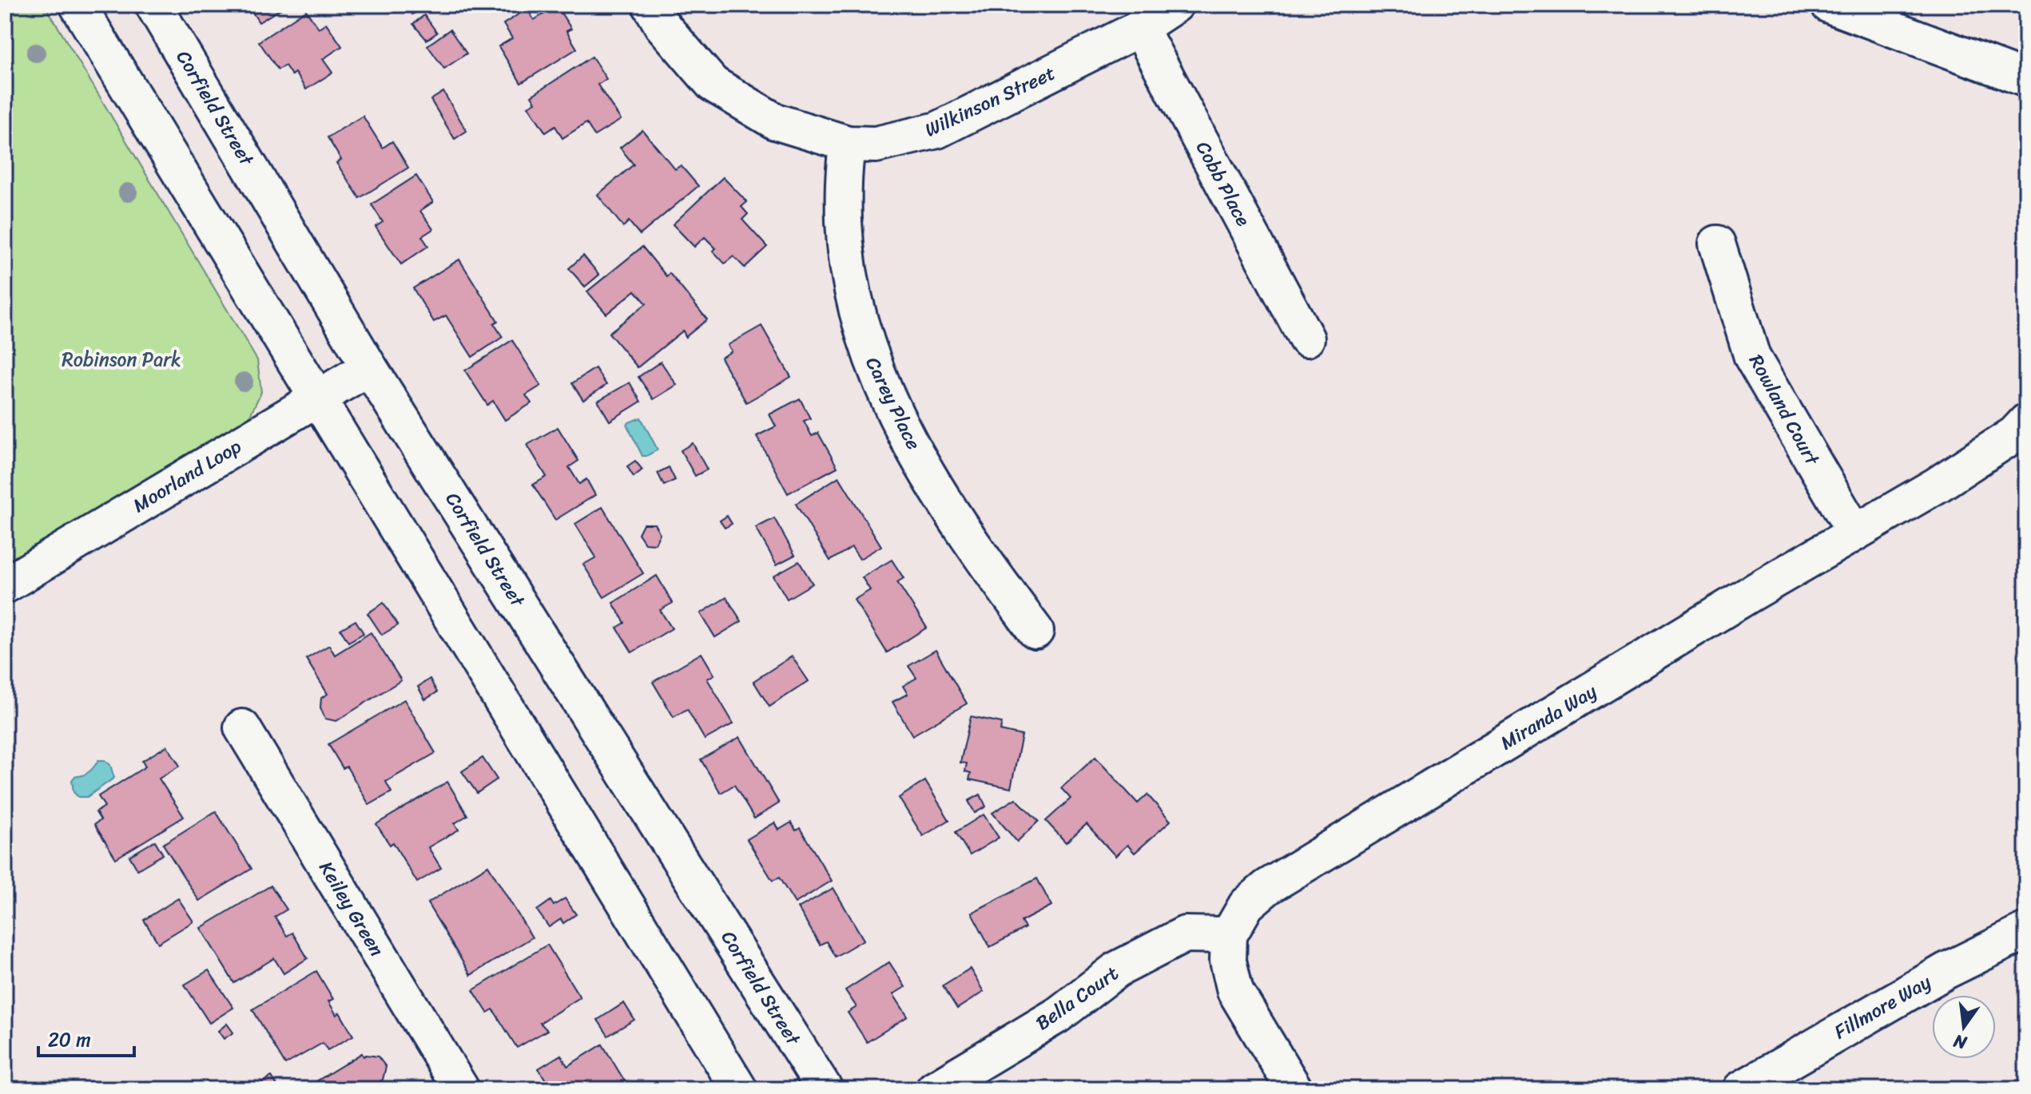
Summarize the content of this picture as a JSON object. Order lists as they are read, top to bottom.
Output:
{
  "streets": {
    "street": [
      "Wilkinson Street",
      "Corfield Street",
      "Cobb Place",
      "Carey Place",
      "Rowland Court",
      "Moorland Loop",
      "Miranda Way",
      "Keiley Green",
      "Bella Court",
      "Fillmore Way"
    ]
  },
  "crossings": [
    ["Wilkinson Street", "Cobb Place"],
    ["Wilkinson Street", "Carey Place"],
    ["Corfield Street", "Moorland Loop"],
    ["Rowland Court", "Miranda Way"],
    ["Miranda Way", "Bella Court"]
  ],
  "parks": ["Robinson Park"],
  "scale_bar": "20 m",
  "north": "bottom"
}
